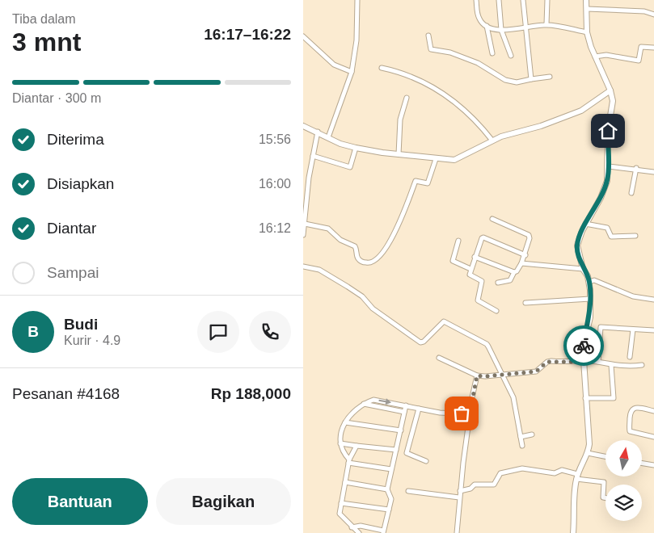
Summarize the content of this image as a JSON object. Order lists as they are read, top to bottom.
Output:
{
  "north": "top",
  "page": {
    "heading": ["3 mnt", "Tiba dalam", "16:17–16:22"],
    "panel": [
      "Budi",
      "Kurir · 4.9",
      "Pesanan #4168",
      "Rp 188,000"
    ],
    "bar": "Diantar · 300 m",
    "list": [
      ["Diterima", "15:56"],
      ["Disiapkan", "16:00"],
      ["Diantar", "16:12"],
      "Sampai"
    ],
    "round": "B",
    "buttons": ["Bantuan", "Bagikan"]
  }
}
